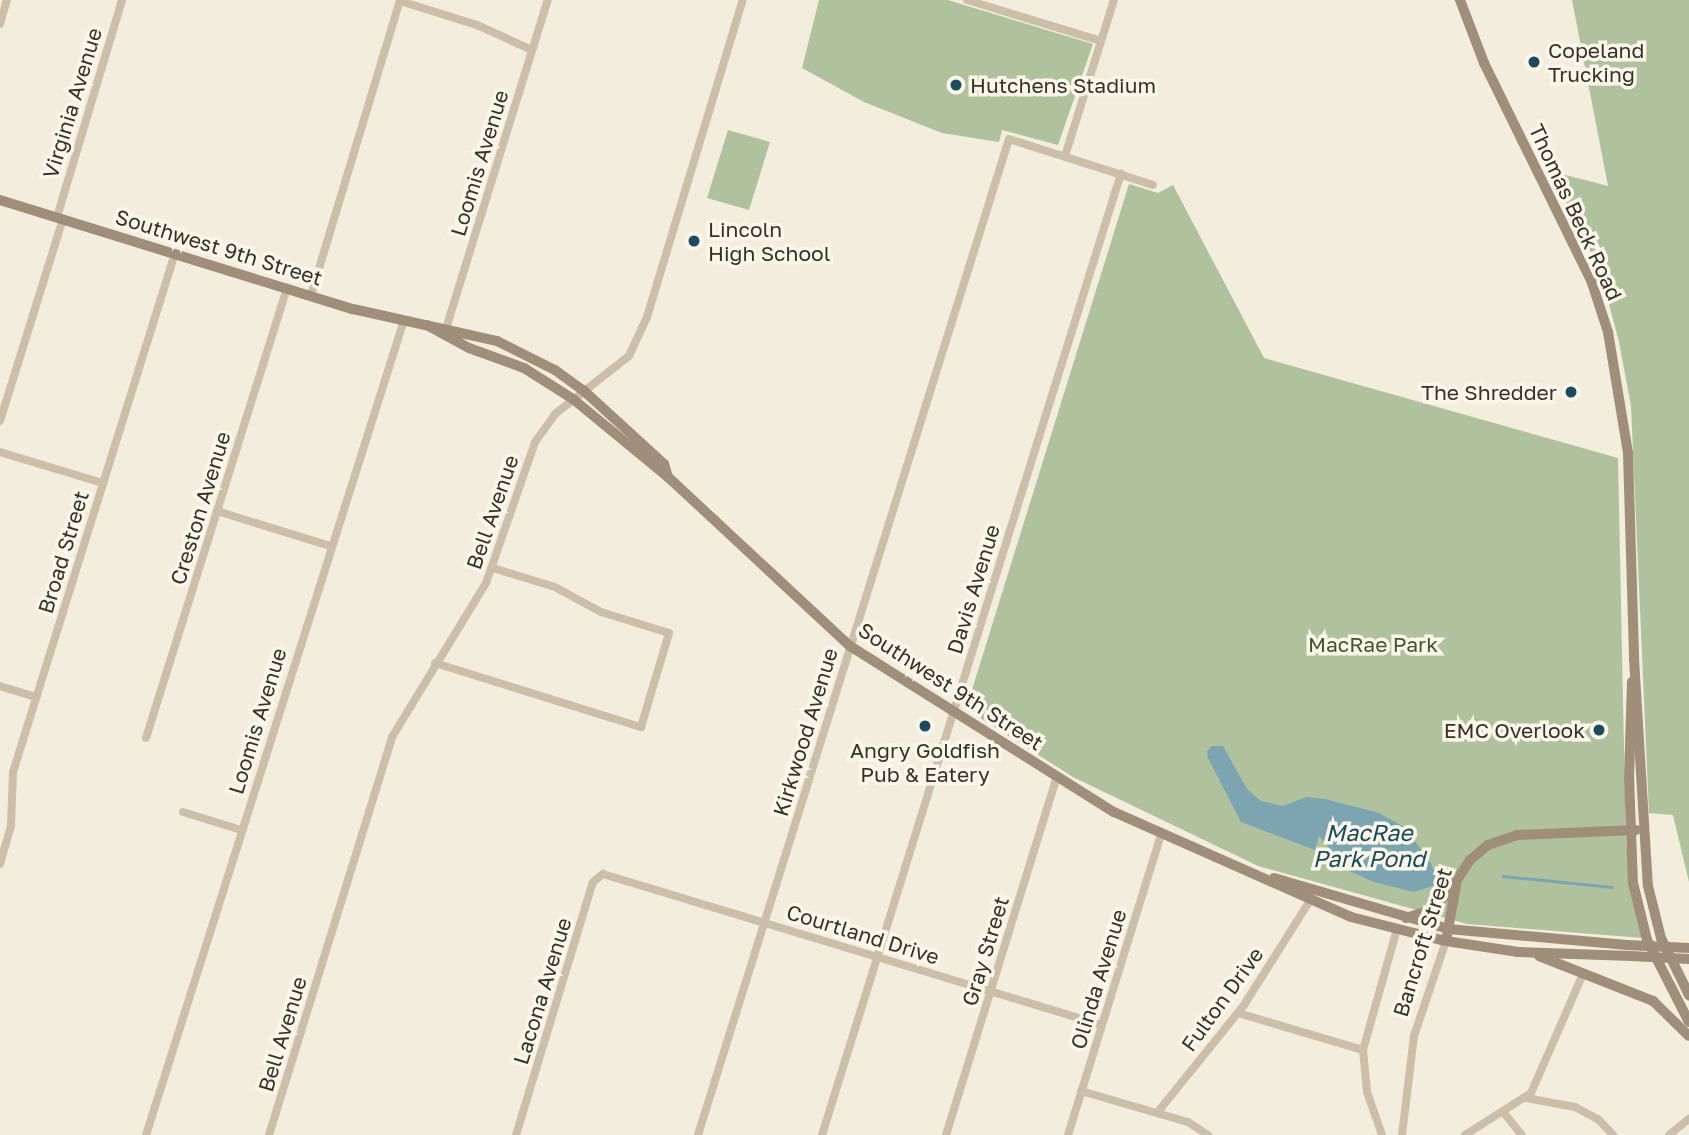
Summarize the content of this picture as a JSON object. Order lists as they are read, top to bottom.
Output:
{
  "streets": {
    "main road": ["Thomas Beck Road", "Southwest 9th Street", "Bancroft Street"],
    "street": [
      "Virginia Avenue",
      "Loomis Avenue",
      "Creston Avenue",
      "Bell Avenue",
      "Broad Street",
      "Davis Avenue",
      "Kirkwood Avenue",
      "Courtland Drive",
      "Gray Street",
      "Olinda Avenue",
      "Lacona Avenue",
      "Fulton Drive"
    ]
  },
  "crossings": [
    ["Virginia Avenue", "Southwest 9th Street"],
    ["Loomis Avenue", "Southwest 9th Street"],
    ["Thomas Beck Road", "Bancroft Street"],
    ["Southwest 9th Street", "Creston Avenue"],
    ["Southwest 9th Street", "Bell Avenue"],
    ["Southwest 9th Street", "Broad Street"],
    ["Southwest 9th Street", "Davis Avenue"],
    ["Southwest 9th Street", "Kirkwood Avenue"],
    ["Southwest 9th Street", "Bancroft Street"],
    ["Southwest 9th Street", "Gray Street"],
    ["Southwest 9th Street", "Olinda Avenue"],
    ["Southwest 9th Street", "Fulton Drive"],
    ["Davis Avenue", "Courtland Drive"],
    ["Kirkwood Avenue", "Courtland Drive"],
    ["Courtland Drive", "Gray Street"],
    ["Courtland Drive", "Olinda Avenue"],
    ["Courtland Drive", "Lacona Avenue"]
  ],
  "water": ["MacRae Park Pond"],
  "parks": ["MacRae Park"],
  "places": [
    "Copeland Trucking",
    "Hutchens Stadium",
    "Lincoln High School",
    "The Shredder",
    "Angry Goldfish Pub & Eatery",
    "EMC Overlook"
  ]
}
